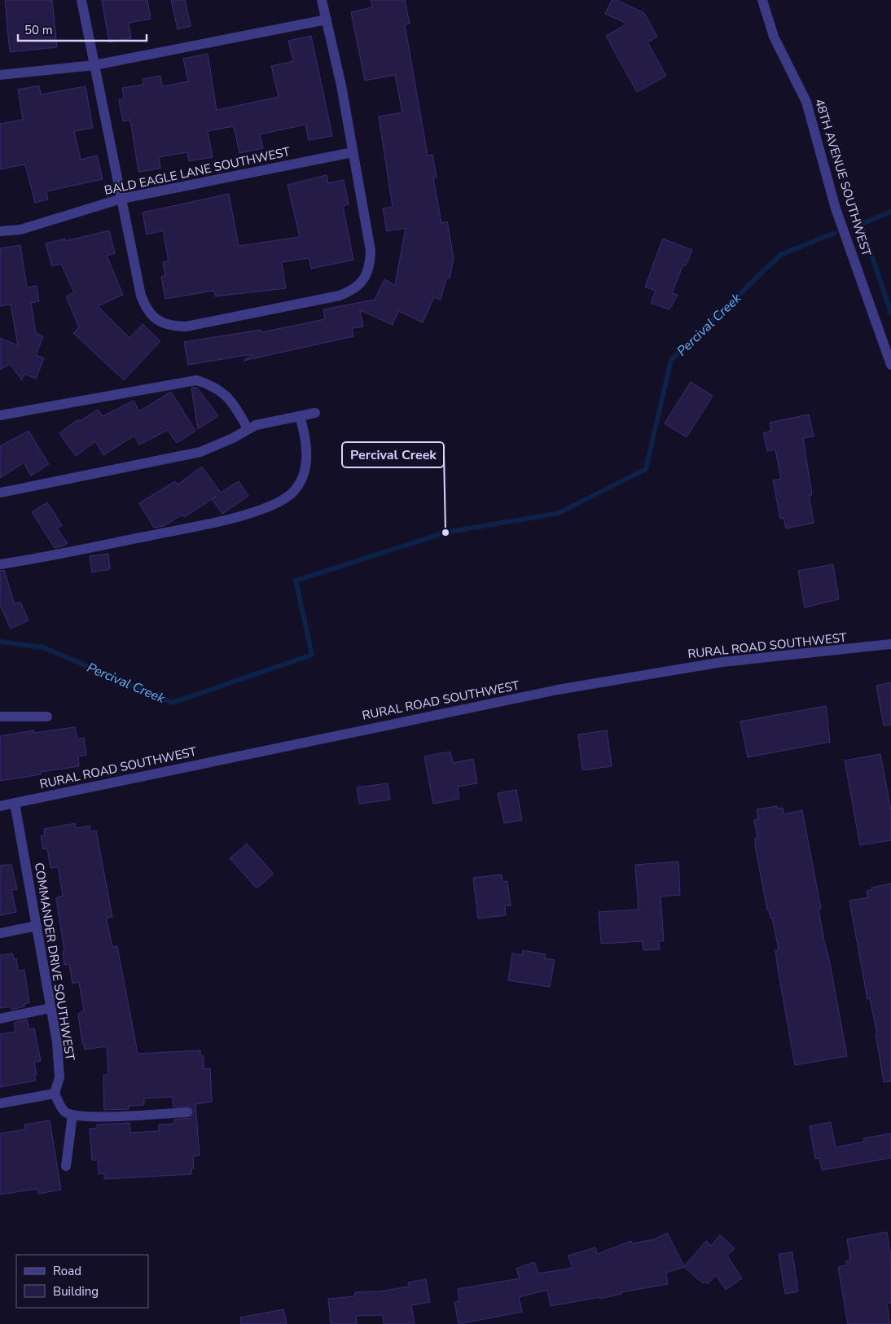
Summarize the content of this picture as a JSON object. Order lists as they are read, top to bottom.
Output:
{
  "streets": {
    "street": [
      "BALD EAGLE LANE SOUTHWEST",
      "48TH AVENUE SOUTHWEST",
      "RURAL ROAD SOUTHWEST",
      "COMMANDER DRIVE SOUTHWEST"
    ]
  },
  "crossings": [
    ["RURAL ROAD SOUTHWEST", "COMMANDER DRIVE SOUTHWEST"]
  ],
  "water": ["Percival Creek"],
  "places": ["Percival Creek"],
  "legend": ["Road", "Building"],
  "scale_bar": "50 m"
}
